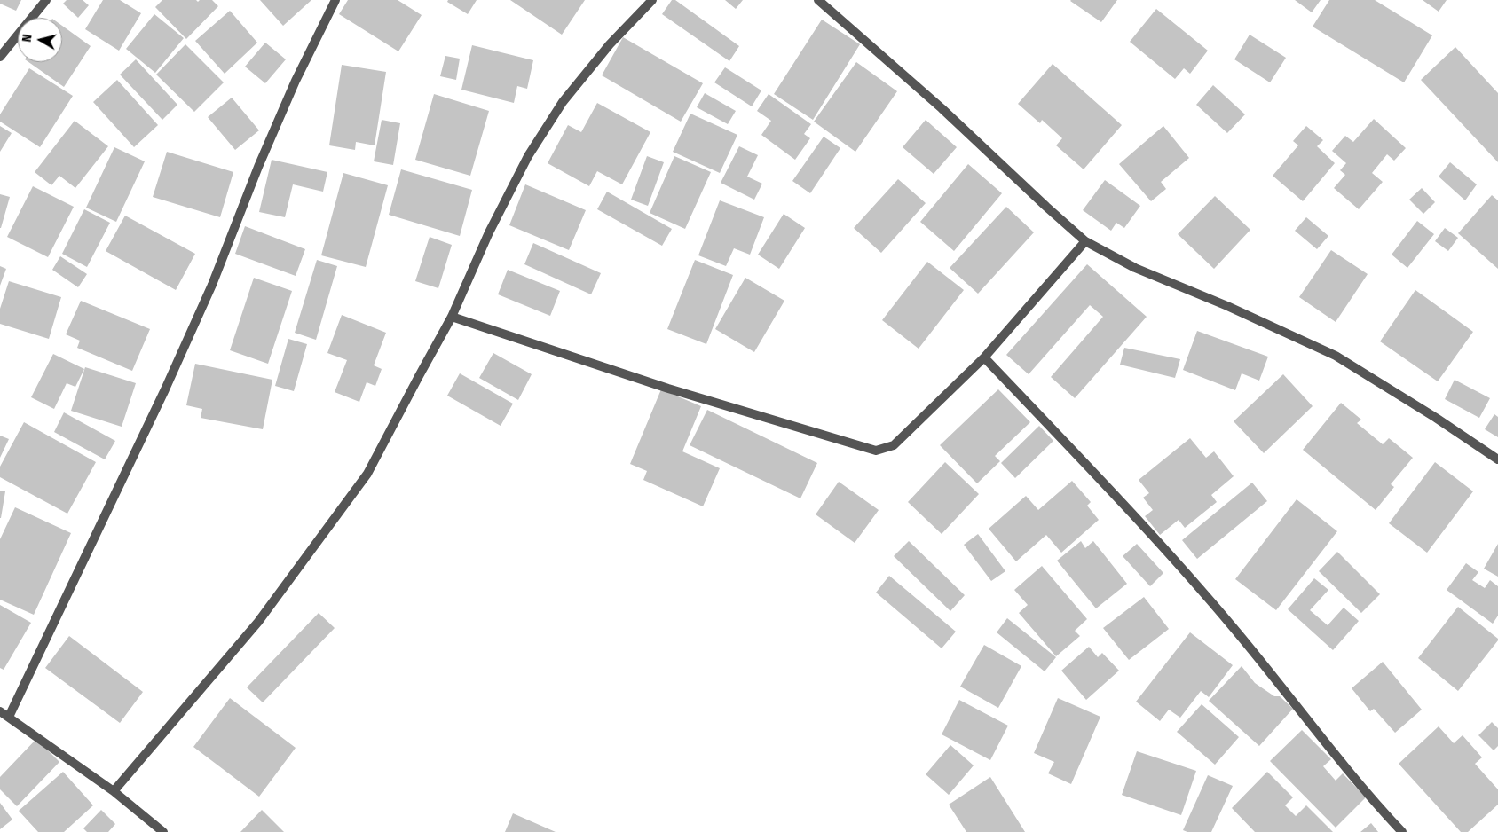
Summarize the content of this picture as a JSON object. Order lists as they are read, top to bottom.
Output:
{
  "north": "left"
}
